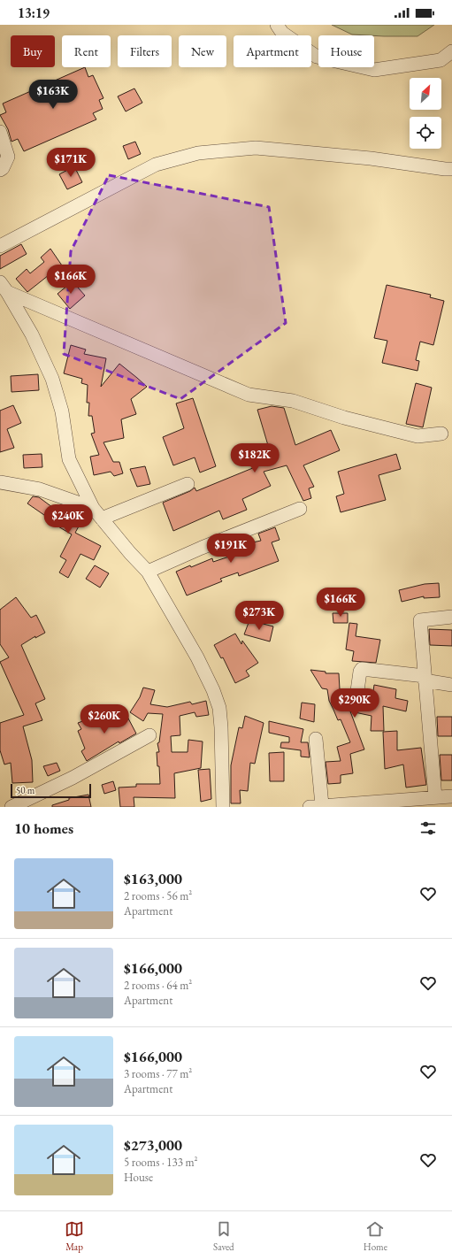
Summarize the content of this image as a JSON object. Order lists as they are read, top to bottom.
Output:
{
  "scale_bar": "50 m",
  "north": "top right",
  "page": {
    "status": "13:19",
    "chip": [
      "Buy",
      "Rent",
      "Filters",
      "New",
      "Apartment",
      "House"
    ],
    "price": [
      "$163K",
      "$171K",
      "$166K",
      "$182K",
      "$240K",
      "$191K",
      "$166K",
      "$273K",
      "$290K",
      "$260K"
    ],
    "scale": "50 m",
    "heading": "10 homes",
    "list": [
      {
        "name": "$163,000",
        "note": "2 rooms · 56 m² · Apartment"
      },
      {
        "name": "$166,000",
        "note": "2 rooms · 64 m² · Apartment"
      },
      {
        "name": "$166,000",
        "note": "3 rooms · 77 m² · Apartment"
      },
      {
        "name": "$273,000",
        "note": "5 rooms · 133 m² · House"
      }
    ],
    "tabs": ["Map", "Saved", "Home"]
  }
}
